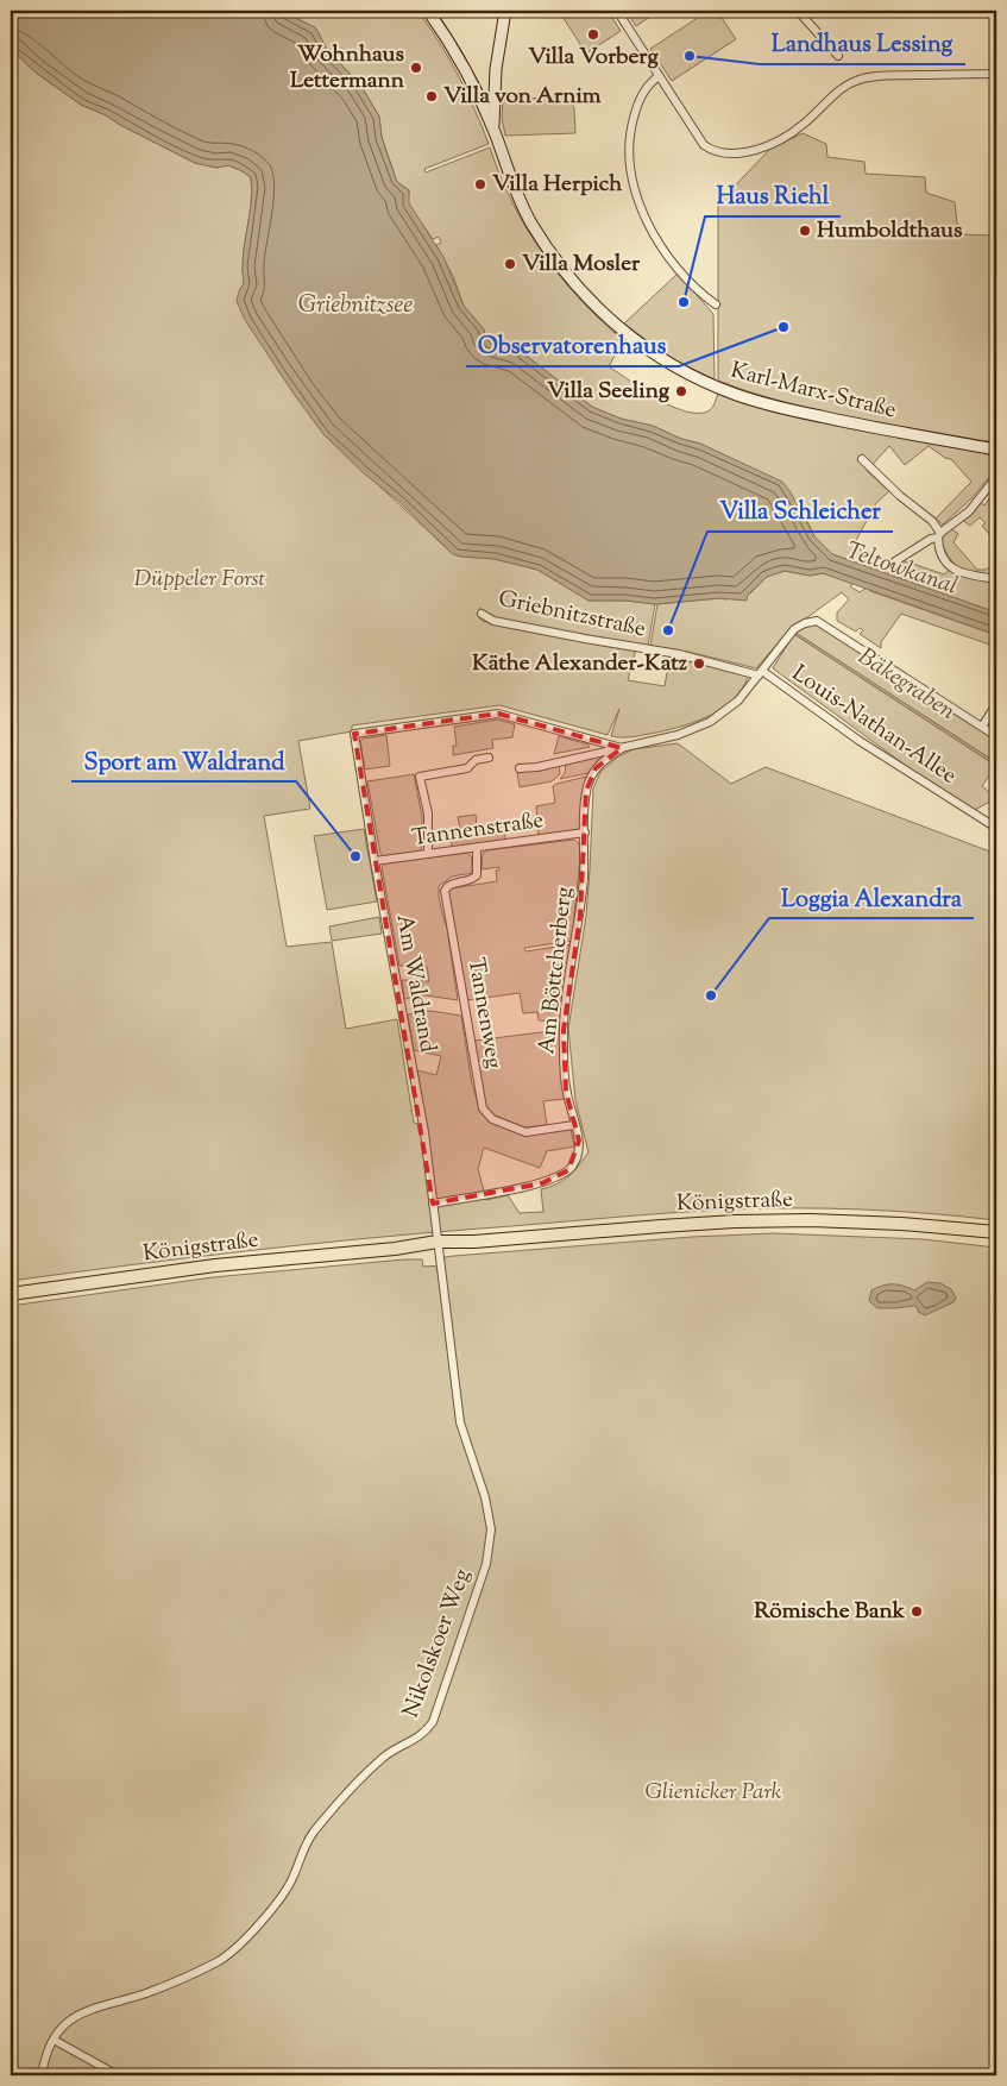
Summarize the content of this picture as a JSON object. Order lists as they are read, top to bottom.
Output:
{
  "streets": {
    "main road": ["Königstraße"],
    "street": [
      "Karl-Marx-Straße",
      "Griebnitzstraße",
      "Louis-Nathan-Allee",
      "Tannenstraße",
      "Am Böttcherberg",
      "Am Waldrand",
      "Tannenweg",
      "Nikolskoer Weg"
    ]
  },
  "crossings": [
    ["Griebnitzstraße", "Louis-Nathan-Allee"],
    ["Tannenstraße", "Am Böttcherberg"],
    ["Tannenstraße", "Am Waldrand"],
    ["Tannenstraße", "Tannenweg"],
    ["Am Böttcherberg", "Am Waldrand"],
    ["Am Böttcherberg", "Tannenweg"],
    ["Am Waldrand", "Königstraße"],
    ["Am Waldrand", "Nikolskoer Weg"],
    ["Königstraße", "Nikolskoer Weg"]
  ],
  "water": ["Griebnitzsee", "Teltowkanal", "Bäkegraben"],
  "parks": ["Düppeler Forst", "Glienicker Park"],
  "places": [
    "Villa Vorberg",
    "Landhaus Lessing",
    "Wohnhaus Lettermann",
    "Villa von Arnim",
    "Villa Herpich",
    "Humboldthaus",
    "Villa Mosler",
    "Haus Riehl",
    "Observatorenhaus",
    "Villa Seeling",
    "Villa Schleicher",
    "Käthe Alexander-Katz",
    "Sport am Waldrand",
    "Loggia Alexandra",
    "Römische Bank"
  ]
}
